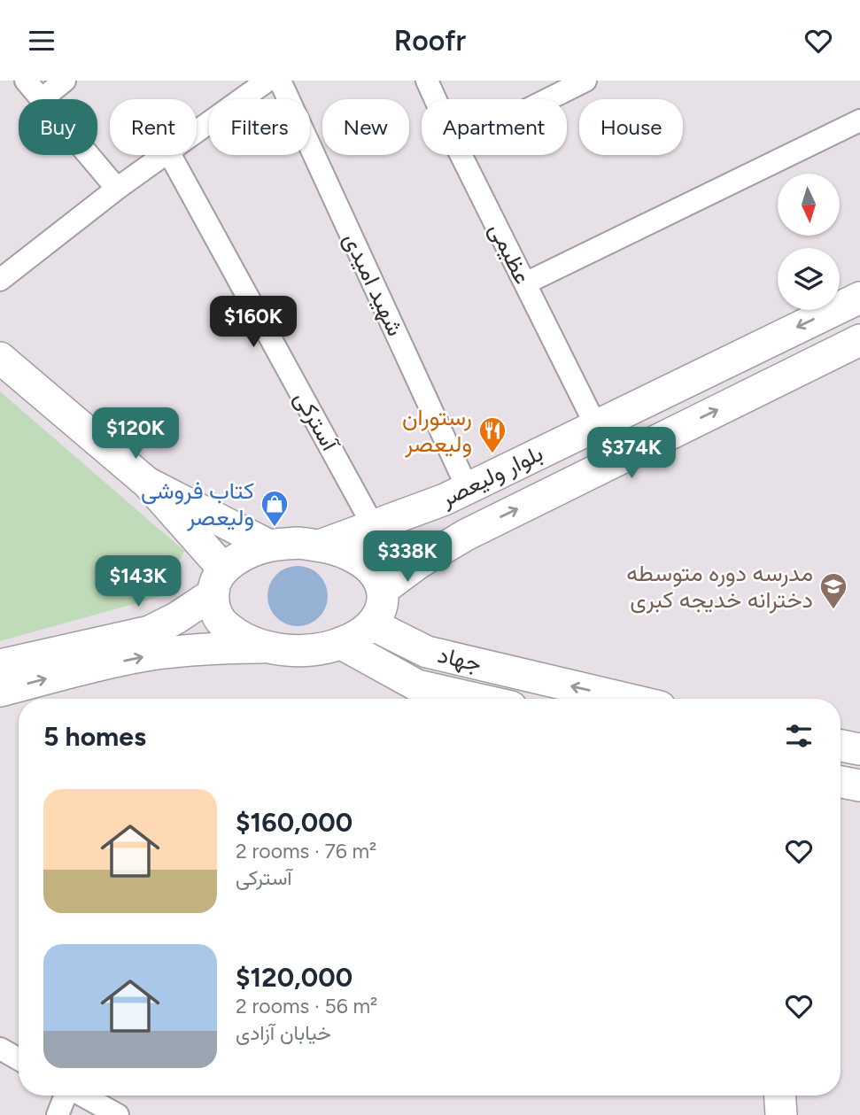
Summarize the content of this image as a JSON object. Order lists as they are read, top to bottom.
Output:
{
  "streets": {
    "main road": ["بلوار ولیعصر", "جهاد"],
    "street": ["عظیمی", "شهید امیدی", "آسترکی"]
  },
  "crossings": [
    ["عظیمی", "بلوار ولیعصر"],
    ["شهید امیدی", "بلوار ولیعصر"],
    ["آسترکی", "بلوار ولیعصر"],
    ["بلوار ولیعصر", "جهاد"]
  ],
  "one_way": ["جهاد"],
  "places": {
    "restaurant": ["رستوران ولیعصر"],
    "shop": ["کتاب فروشی ولیعصر"],
    "school or university": ["مدرسه دوره متوسطه دخترانه خدیجه کبری"]
  },
  "north": "bottom",
  "page": {
    "header": "Roofr",
    "chip": [
      "Buy",
      "Rent",
      "Filters",
      "New",
      "Apartment",
      "House"
    ],
    "price": [
      "$160K",
      "$120K",
      "$374K",
      "$338K",
      "$143K"
    ],
    "heading": "5 homes",
    "list": [
      {
        "name": "$160,000",
        "note": "2 rooms · 76 m² · آسترکی"
      },
      {
        "name": "$120,000",
        "note": "2 rooms · 56 m² · خیابان آزادی"
      }
    ]
  }
}
